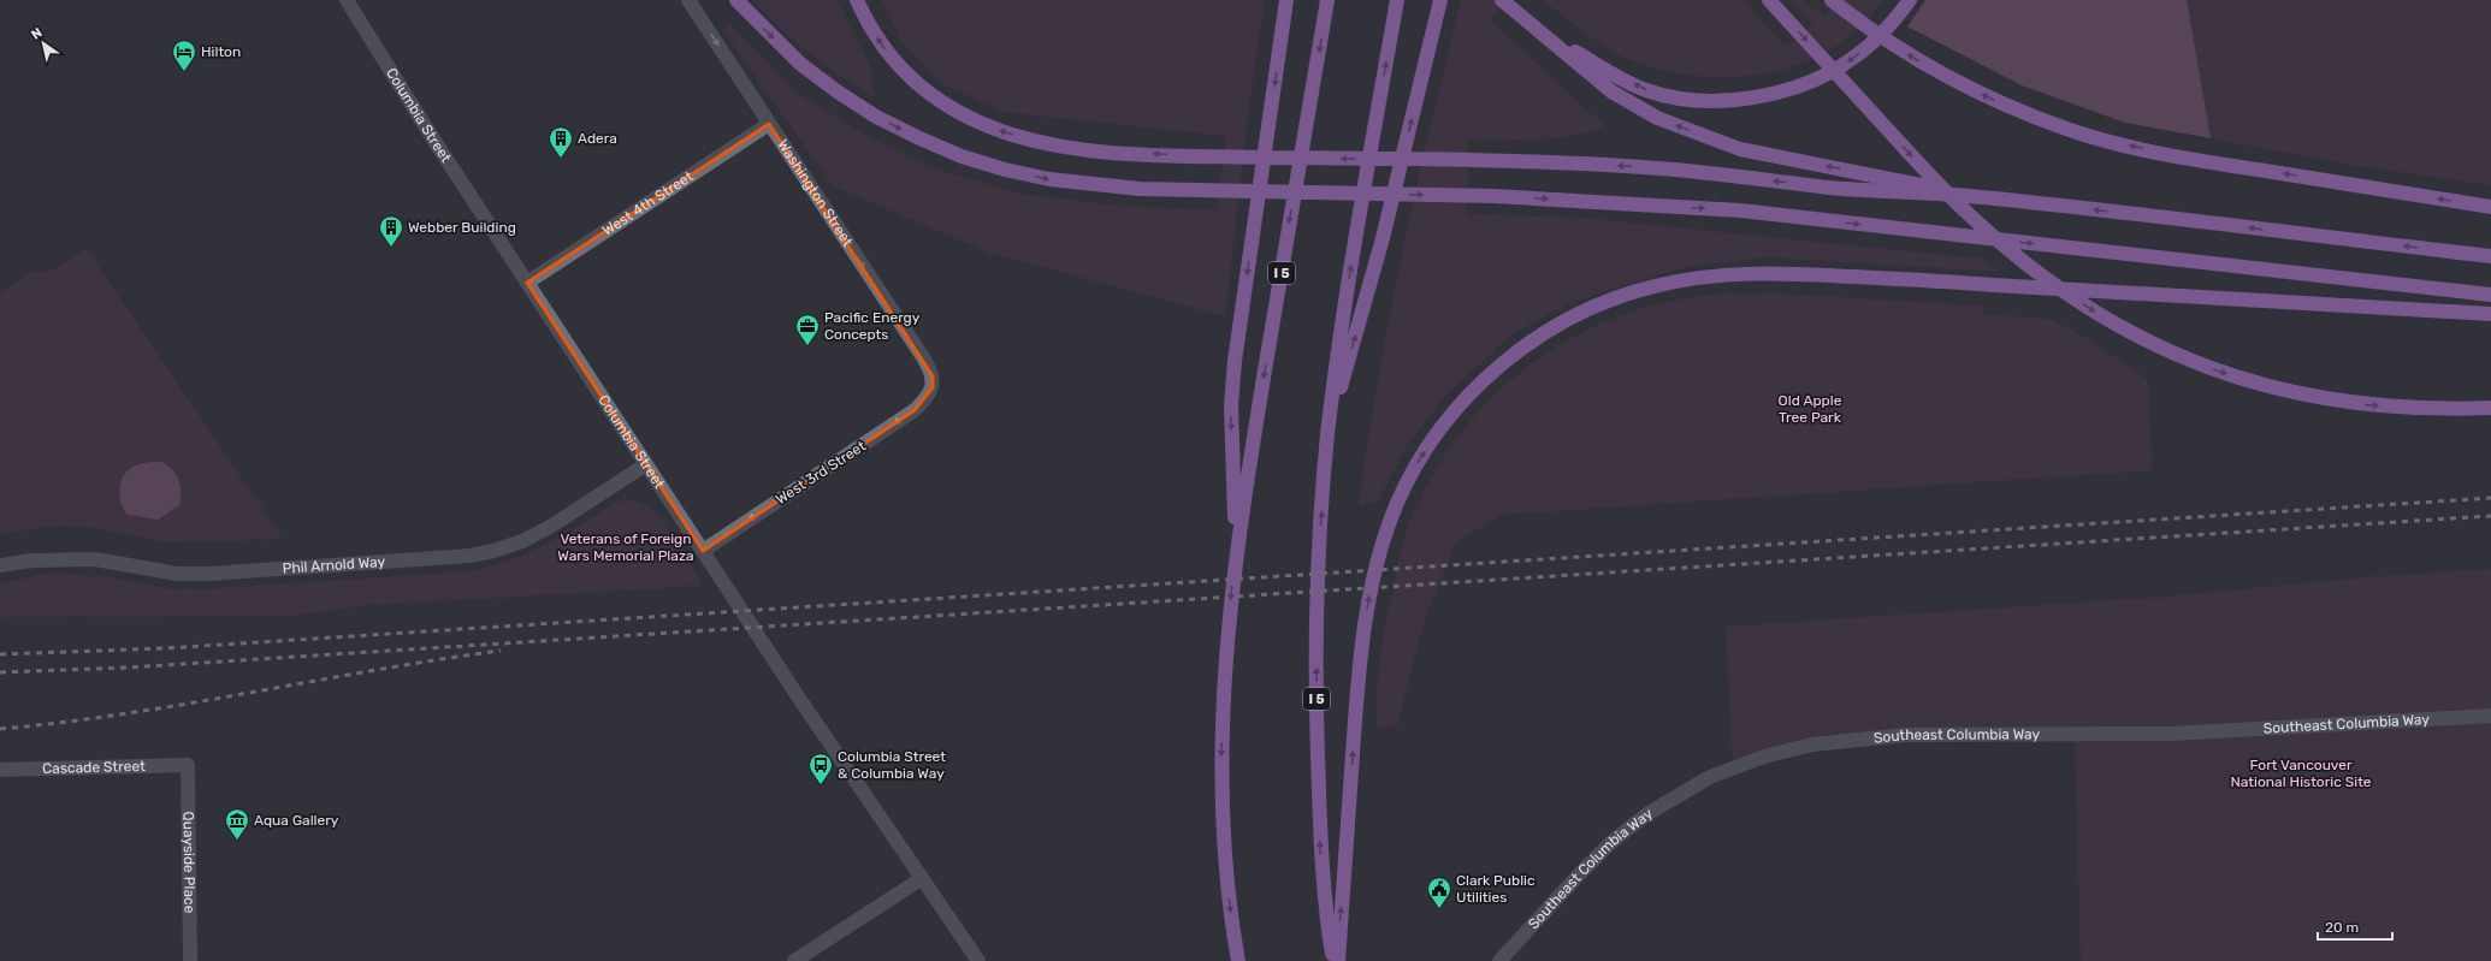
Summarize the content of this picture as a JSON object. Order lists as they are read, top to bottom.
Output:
{
  "streets": {
    "highway": ["I 5"],
    "street": [
      "Columbia Street",
      "Washington Street",
      "West 4th Street",
      "West 3rd Street",
      "Phil Arnold Way",
      "Southeast Columbia Way",
      "Cascade Street",
      "Quayside Place"
    ]
  },
  "crossings": [
    ["Columbia Street", "West 4th Street"],
    ["Columbia Street", "West 3rd Street"],
    ["Columbia Street", "Phil Arnold Way"],
    ["Washington Street", "West 4th Street"],
    ["Washington Street", "West 3rd Street"],
    ["Cascade Street", "Quayside Place"]
  ],
  "one_way": ["Washington Street", "West 3rd Street"],
  "parks": ["Old Apple Tree Park", "Veterans of Foreign Wars Memorial Plaza", "Fort Vancouver National Historic Site"],
  "places": {
    "hotel": ["Hilton"],
    "building": ["Adera", "Webber Building"],
    "office": ["Pacific Energy Concepts"],
    "bus stop": ["Columbia Street & Columbia Way"],
    "museum": ["Aqua Gallery"],
    "public building": ["Clark Public Utilities"]
  },
  "scale_bar": "20 m",
  "north": "top left"
}
